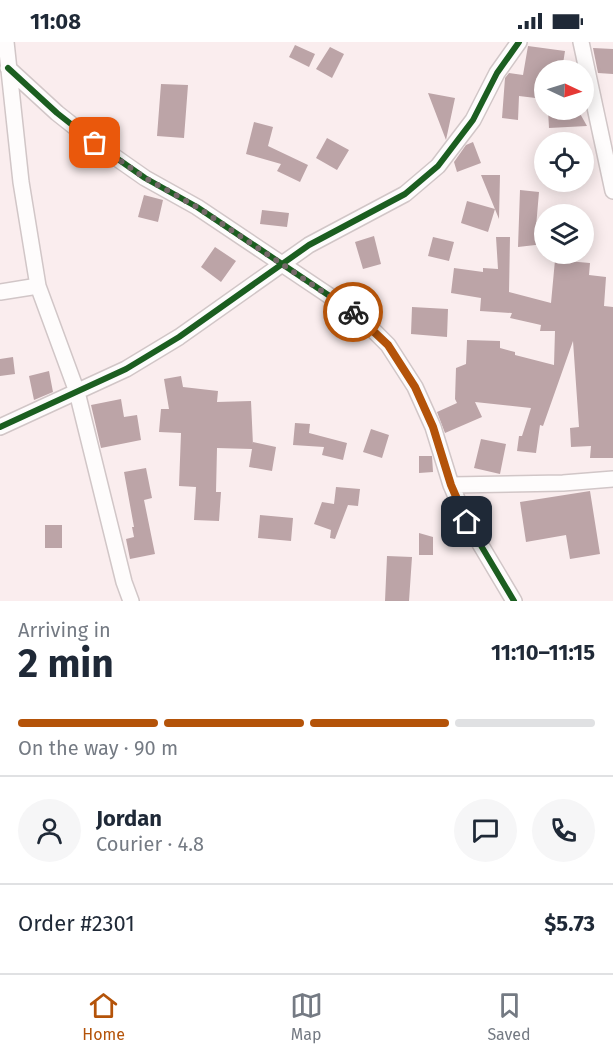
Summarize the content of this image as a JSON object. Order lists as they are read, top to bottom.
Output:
{
  "north": "right",
  "page": {
    "status": "11:08",
    "heading": ["2 min", "Arriving in", "11:10–11:15"],
    "panel": [
      "Jordan",
      "Courier · 4.8",
      "Order #2301",
      "$5.73"
    ],
    "bar": "On the way · 90 m",
    "tabs": ["Home", "Map", "Saved"]
  }
}
